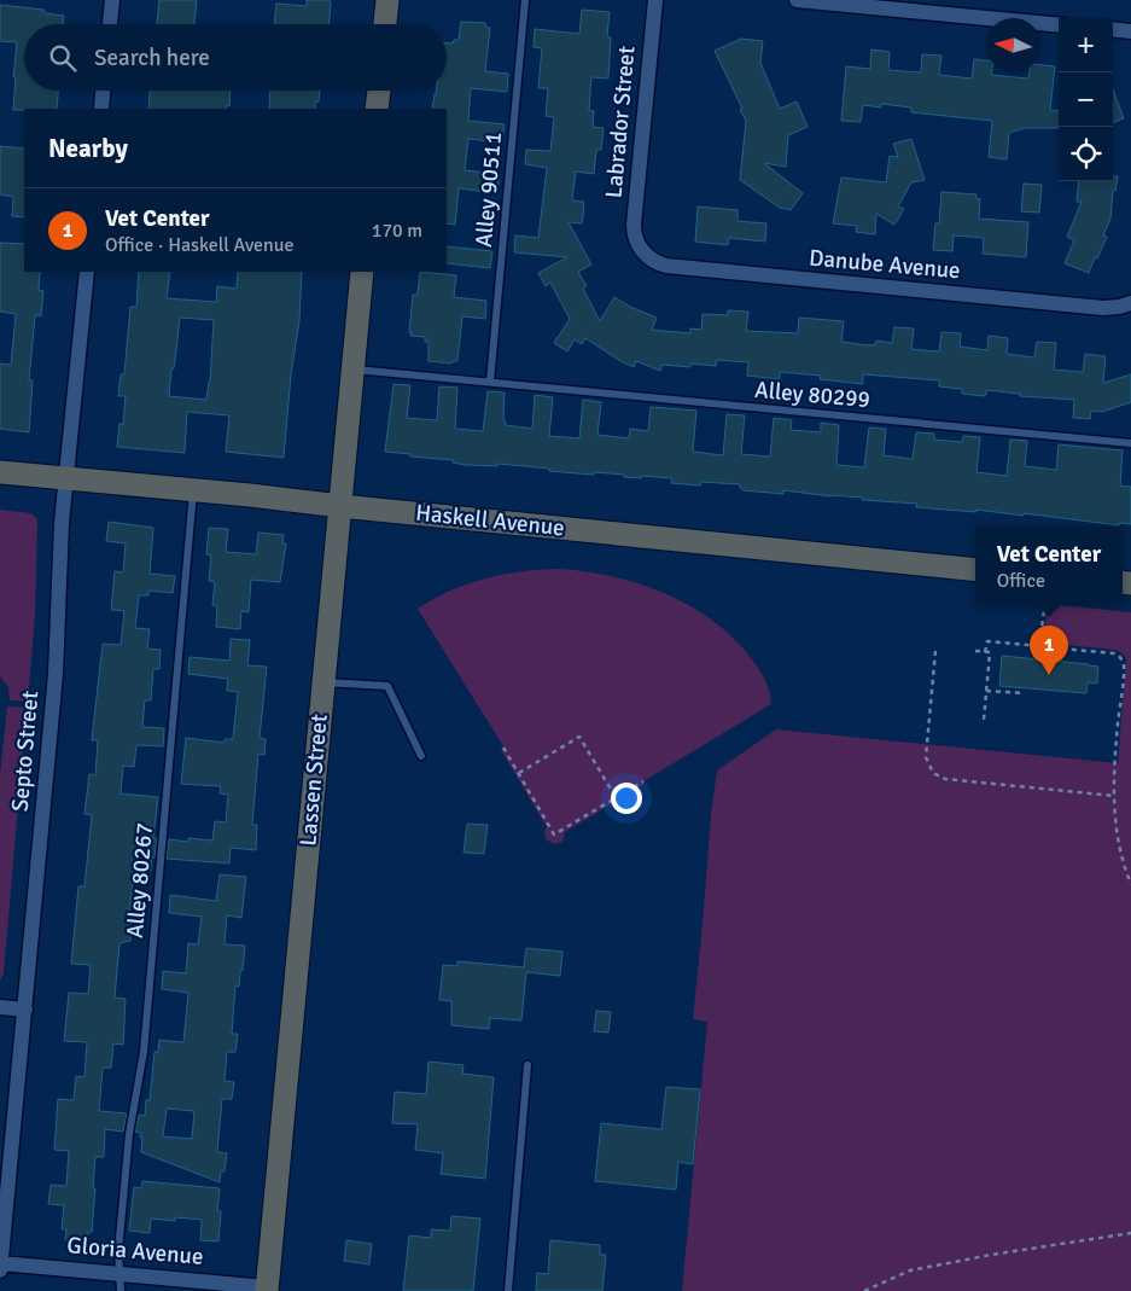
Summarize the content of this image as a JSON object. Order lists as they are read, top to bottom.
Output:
{
  "streets": {
    "main road": ["Haskell Avenue", "Lassen Street"],
    "street": [
      "Labrador Street",
      "Danube Avenue",
      "Septo Street",
      "Gloria Avenue"
    ],
    "lane": ["Alley 90511", "Alley 80299", "Alley 80267"]
  },
  "crossings": [
    ["Labrador Street", "Danube Avenue"],
    ["Alley 90511", "Alley 80299"],
    ["Alley 80299", "Lassen Street"],
    ["Haskell Avenue", "Septo Street"],
    ["Haskell Avenue", "Lassen Street"],
    ["Haskell Avenue", "Alley 80267"],
    ["Septo Street", "Gloria Avenue"],
    ["Lassen Street", "Gloria Avenue"],
    ["Alley 80267", "Gloria Avenue"]
  ],
  "north": "left",
  "page": {
    "map_buttons": ["+", "−"],
    "search": "Search here",
    "heading": "Nearby",
    "list": [
      {
        "mark": "1",
        "name": "Vet Center",
        "note": "Office · Haskell Avenue",
        "value": "170 m"
      }
    ],
    "popup": ["Vet Center", "Office"],
    "pins": "1"
  }
}
